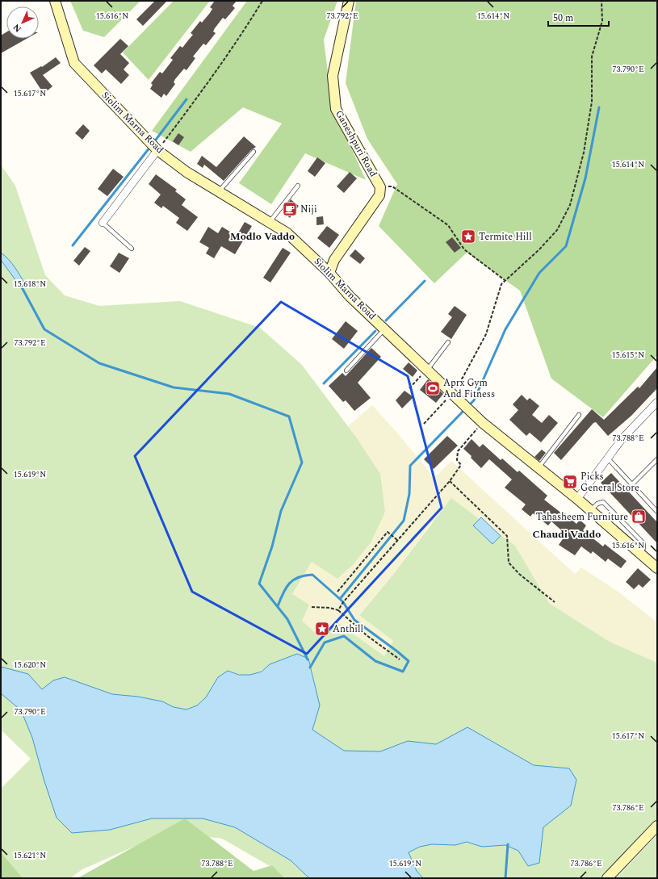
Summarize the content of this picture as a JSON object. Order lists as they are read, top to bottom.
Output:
{
  "streets": {
    "main road": ["Siolim Marna Road", "Ganeshpuri Road"]
  },
  "crossings": [
    ["Siolim Marna Road", "Ganeshpuri Road"]
  ],
  "districts": ["Modlo Vaddo", "Chaudi Vaddo"],
  "places": {
    "cafe": ["Niji"],
    "place": ["Termite Hill", "Anthill"],
    "sports": ["Aprx Gym And Fitness"],
    "supermarket": ["Picks General Store"],
    "shop": ["Tahasheem Furniture"]
  },
  "scale_bar": "50 m",
  "north": "bottom left",
  "coordinates": [
    "15.616°N",
    "73.792°E",
    "15.614°N",
    "73.790°E",
    "15.617°N",
    "15.618°N",
    "15.615°N",
    "73.788°E",
    "15.619°N",
    "15.620°N",
    "73.786°E",
    "15.621°N"
  ]
}
